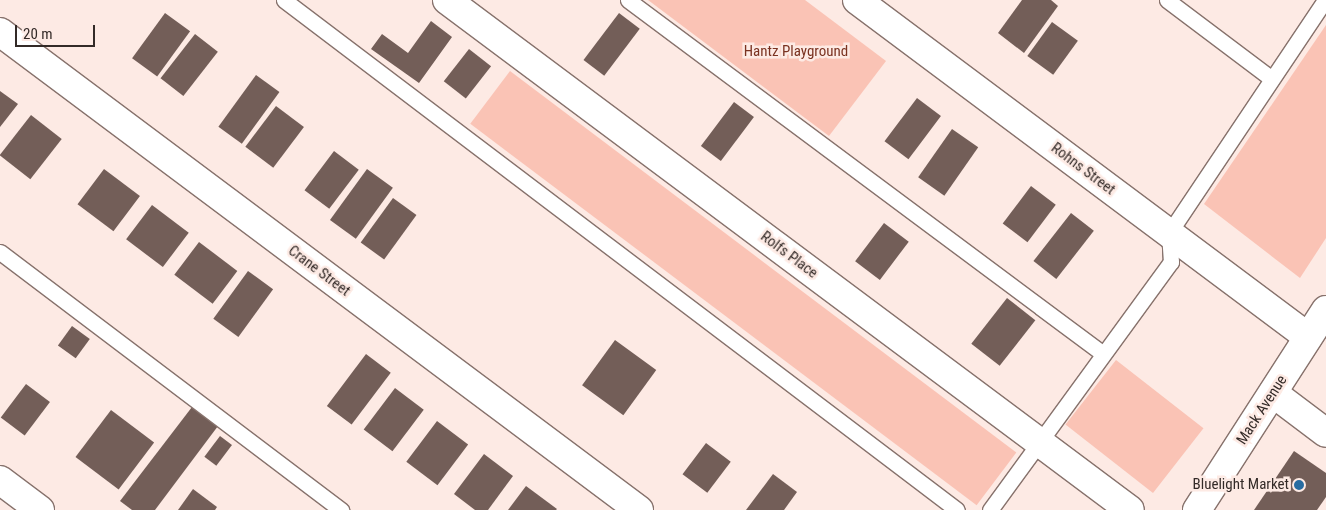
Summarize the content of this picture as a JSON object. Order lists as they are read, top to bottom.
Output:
{
  "streets": {
    "street": [
      "Rohns Street",
      "Rolfs Place",
      "Crane Street",
      "Mack Avenue"
    ]
  },
  "crossings": [
    ["Rohns Street", "Mack Avenue"]
  ],
  "parks": ["Hantz Playground"],
  "places": ["Bluelight Market"],
  "scale_bar": "20 m"
}
